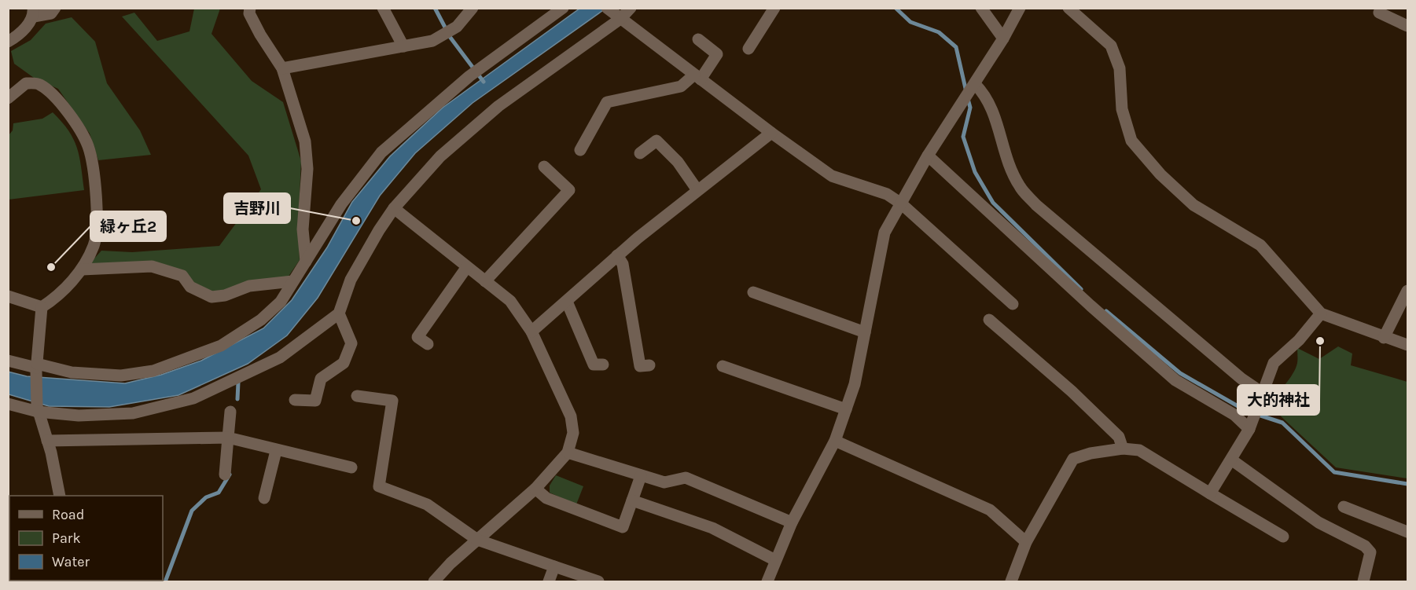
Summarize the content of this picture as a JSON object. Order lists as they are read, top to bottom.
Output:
{
  "places": ["吉野川", "緑ヶ丘2", "大的神社"],
  "legend": ["Road", "Park", "Water"]
}
